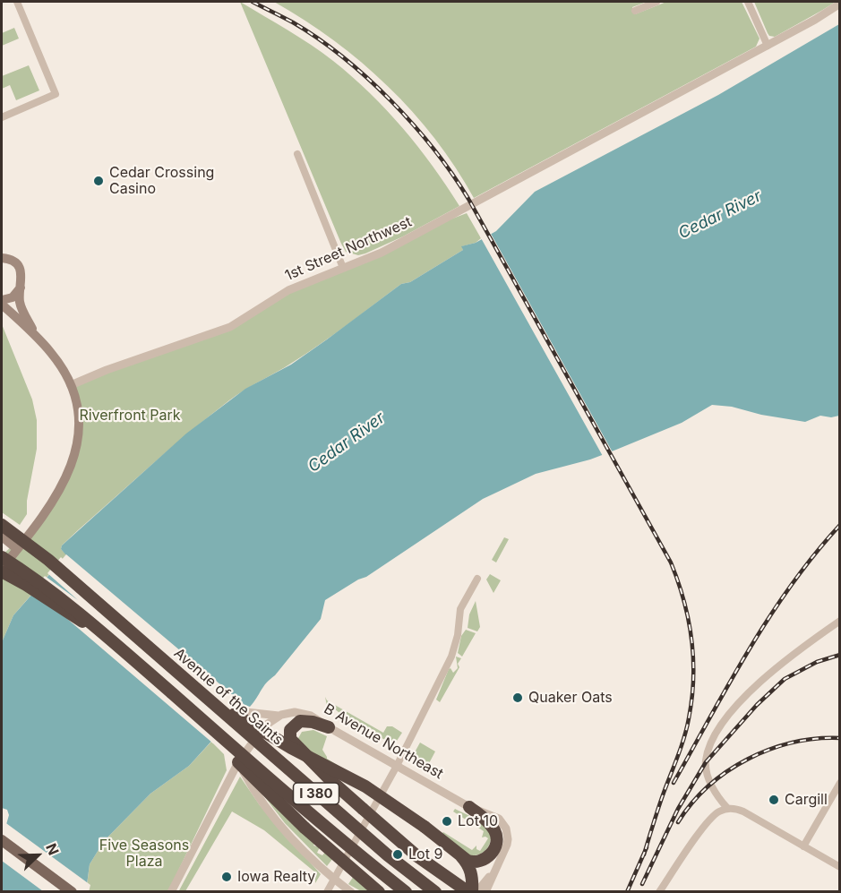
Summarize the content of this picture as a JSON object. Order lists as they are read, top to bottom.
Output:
{
  "streets": {
    "highway": ["Avenue of the Saints", "I 380"],
    "street": ["1st Street Northwest", "B Avenue Northeast"]
  },
  "water": ["Cedar River"],
  "parks": ["Riverfront Park", "Five Seasons Plaza"],
  "places": [
    "Cedar Crossing Casino",
    "Quaker Oats",
    "Cargill",
    "Lot 10",
    "Lot 9",
    "Iowa Realty"
  ],
  "north": "top right"
}
